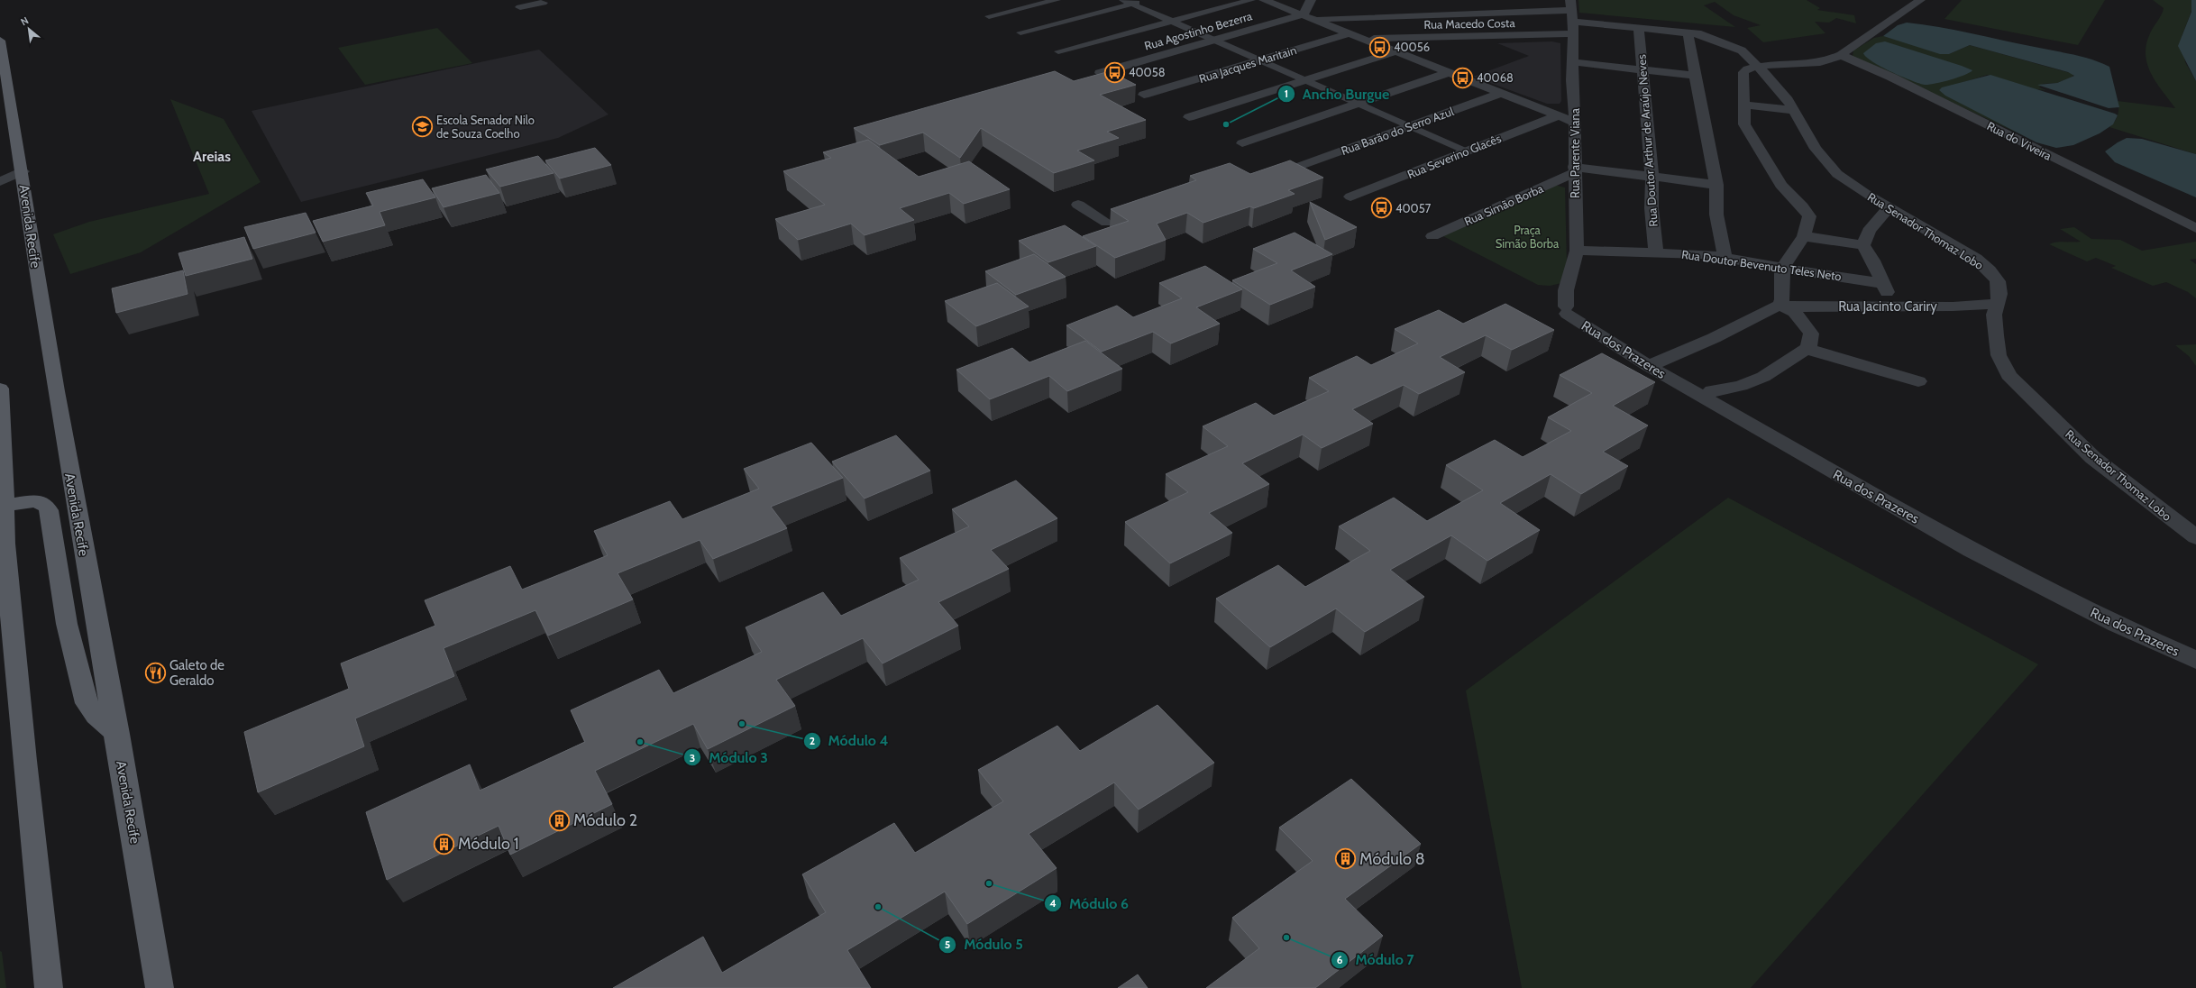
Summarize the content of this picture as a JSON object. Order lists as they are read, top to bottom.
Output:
{
  "streets": {
    "main road": ["Avenida Recife"],
    "street": [
      "Rua Macedo Costa",
      "Rua Agostinho Bezerra",
      "Rua Jacques Maritain",
      "Rua Barão do Serro Azul",
      "Rua Doutor Arthur de Araújo Neves",
      "Rua do Viveira",
      "Rua Parente Viana",
      "Rua Severino Glacês",
      "Rua Simão Borba",
      "Rua Senador Thomaz Lobo",
      "Rua Doutor Bevenuto Teles Neto",
      "Rua Jacinto Cariry",
      "Rua dos Prazeres"
    ]
  },
  "crossings": [
    ["Rua Macedo Costa", "Rua Parente Viana"],
    ["Rua Macedo Costa", "Rua Senador Thomaz Lobo"],
    ["Rua Doutor Arthur de Araújo Neves", "Rua Senador Thomaz Lobo"],
    ["Rua Doutor Arthur de Araújo Neves", "Rua Doutor Bevenuto Teles Neto"],
    ["Rua Parente Viana", "Rua Simão Borba"],
    ["Rua Parente Viana", "Rua Senador Thomaz Lobo"],
    ["Rua Parente Viana", "Rua Doutor Bevenuto Teles Neto"],
    ["Rua Parente Viana", "Rua dos Prazeres"],
    ["Rua Senador Thomaz Lobo", "Rua Jacinto Cariry"]
  ],
  "districts": ["Areias"],
  "parks": ["Praça Simão Borba"],
  "places": {
    "bus stop": [
      "40056",
      "40058",
      "40068",
      "40057"
    ],
    "other": [
      "Ancho Burgue",
      "Módulo 4",
      "Módulo 3",
      "Módulo 6",
      "Módulo 5",
      "Módulo 7"
    ],
    "school or university": ["Escola Senador Nilo de Souza Coelho"],
    "restaurant": ["Galeto de Geraldo"],
    "building": ["Módulo 2", "Módulo 1", "Módulo 8"]
  },
  "north": "top left"
}
